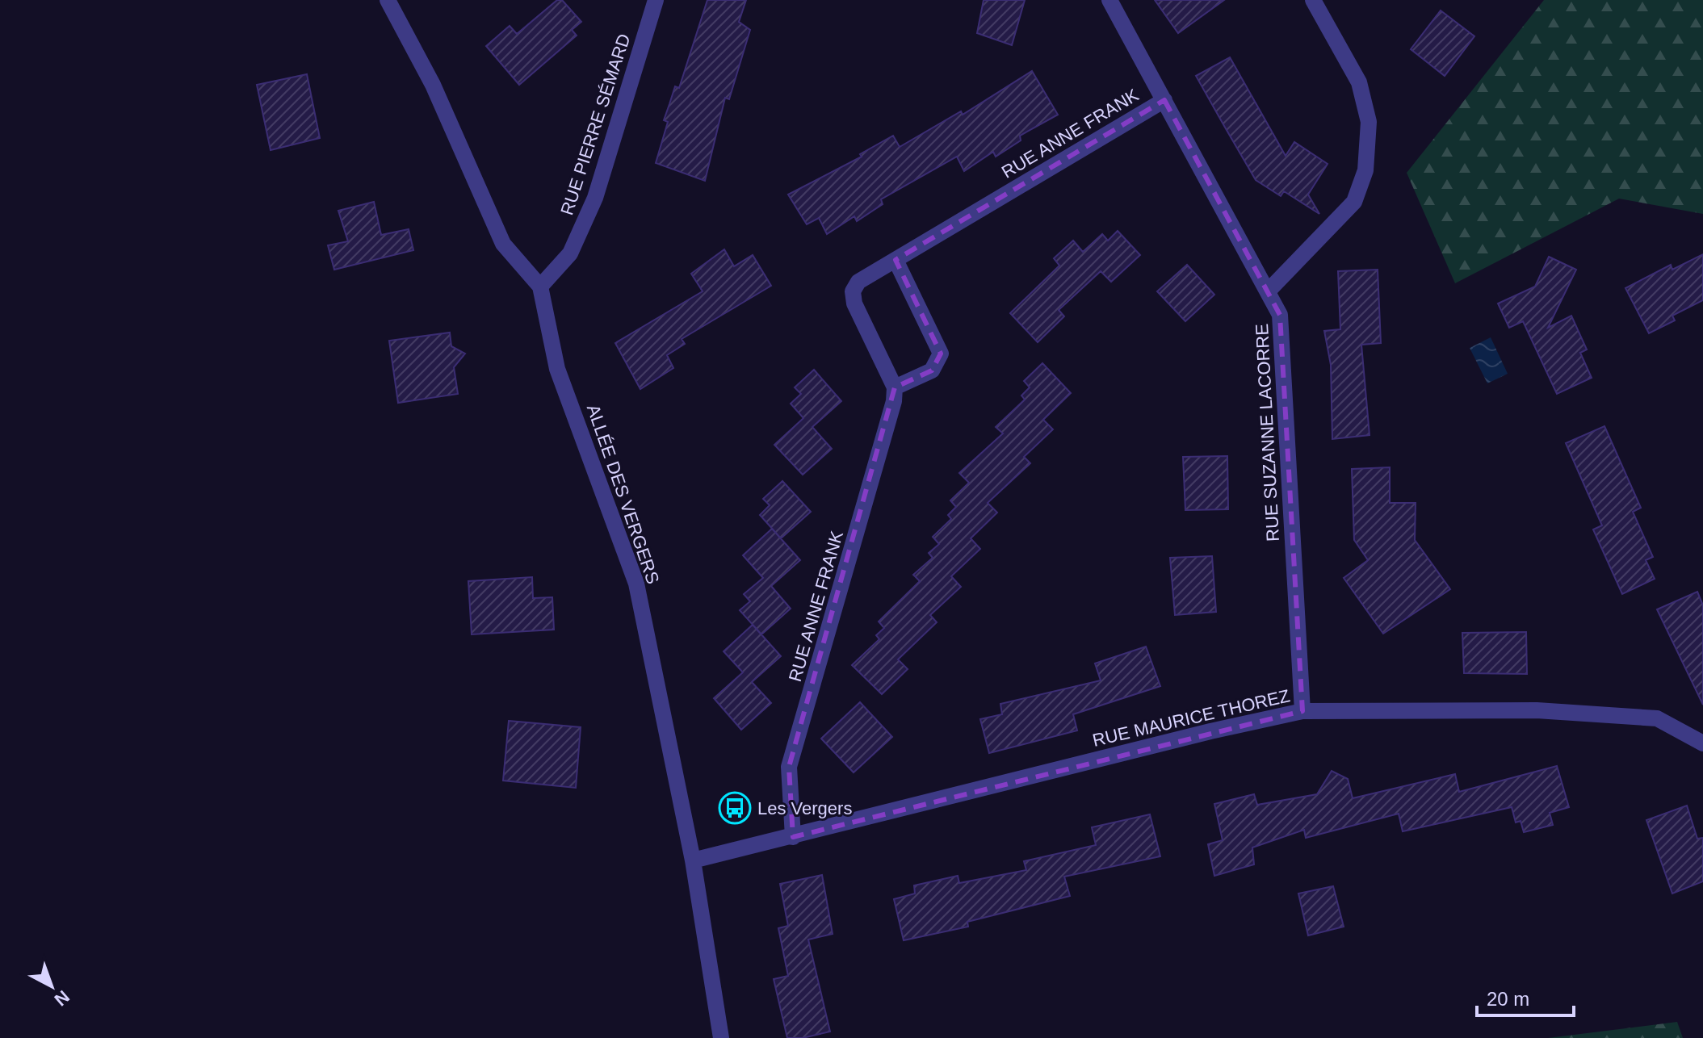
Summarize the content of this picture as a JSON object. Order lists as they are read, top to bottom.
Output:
{
  "streets": {
    "street": [
      "RUE PIERRE SÉMARD",
      "RUE ANNE FRANK",
      "RUE SUZANNE LACORRE",
      "ALLÉE DES VERGERS",
      "RUE MAURICE THOREZ"
    ]
  },
  "crossings": [
    ["RUE PIERRE SÉMARD", "ALLÉE DES VERGERS"],
    ["RUE ANNE FRANK", "RUE SUZANNE LACORRE"],
    ["RUE ANNE FRANK", "RUE MAURICE THOREZ"],
    ["RUE SUZANNE LACORRE", "RUE MAURICE THOREZ"],
    ["ALLÉE DES VERGERS", "RUE MAURICE THOREZ"]
  ],
  "places": {
    "bus stop": ["Les Vergers"]
  },
  "scale_bar": "20 m",
  "north": "bottom right"
}
